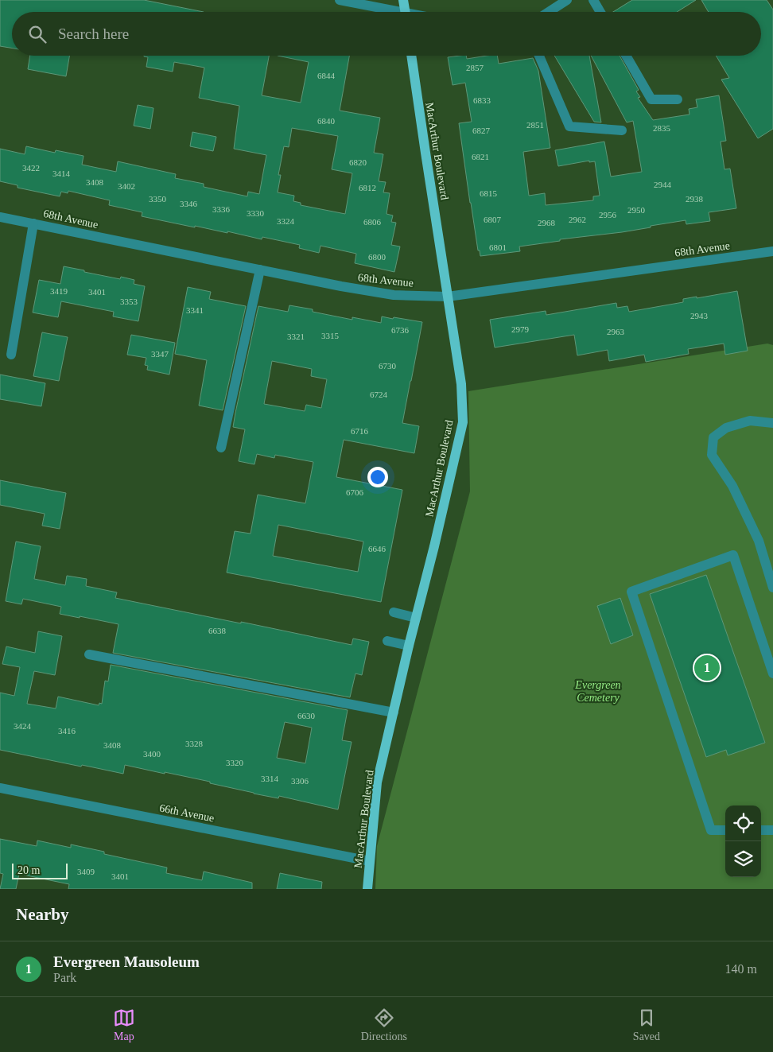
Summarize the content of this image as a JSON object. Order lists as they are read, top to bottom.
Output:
{
  "streets": {
    "main road": ["MacArthur Boulevard"],
    "street": ["68th Avenue", "66th Avenue"]
  },
  "crossings": [
    ["MacArthur Boulevard", "68th Avenue"],
    ["MacArthur Boulevard", "66th Avenue"]
  ],
  "parks": ["Evergreen Cemetery"],
  "house_numbers": [
    "2857",
    "6844",
    "6833",
    "6840",
    "2851",
    "2835",
    "6827",
    "6821",
    "6820",
    "3422",
    "3414",
    "3408",
    "2944",
    "3402",
    "6812",
    "6815",
    "3350",
    "2938",
    "3346",
    "3336",
    "2950",
    "3330",
    "2956",
    "6807",
    "2962",
    "3324",
    "6806",
    "2968",
    "6801",
    "6800",
    "3419",
    "3401",
    "3353",
    "3341",
    "2943",
    "2979",
    "6736",
    "2963",
    "3315",
    "3321",
    "3347",
    "6730",
    "6724",
    "6716",
    "6706",
    "6646",
    "6638",
    "6630",
    "3424",
    "3416",
    "3328",
    "3408",
    "3400",
    "3320",
    "3314",
    "3306",
    "3409",
    "3401"
  ],
  "scale_bar": "20 m",
  "page": {
    "search": "Search here",
    "pins": "1",
    "scale": "20 m",
    "heading": "Nearby",
    "list": [
      {
        "mark": "1",
        "name": "Evergreen Mausoleum",
        "note": "Park",
        "value": "140 m"
      }
    ],
    "nav": ["Map", "Directions", "Saved"]
  }
}
